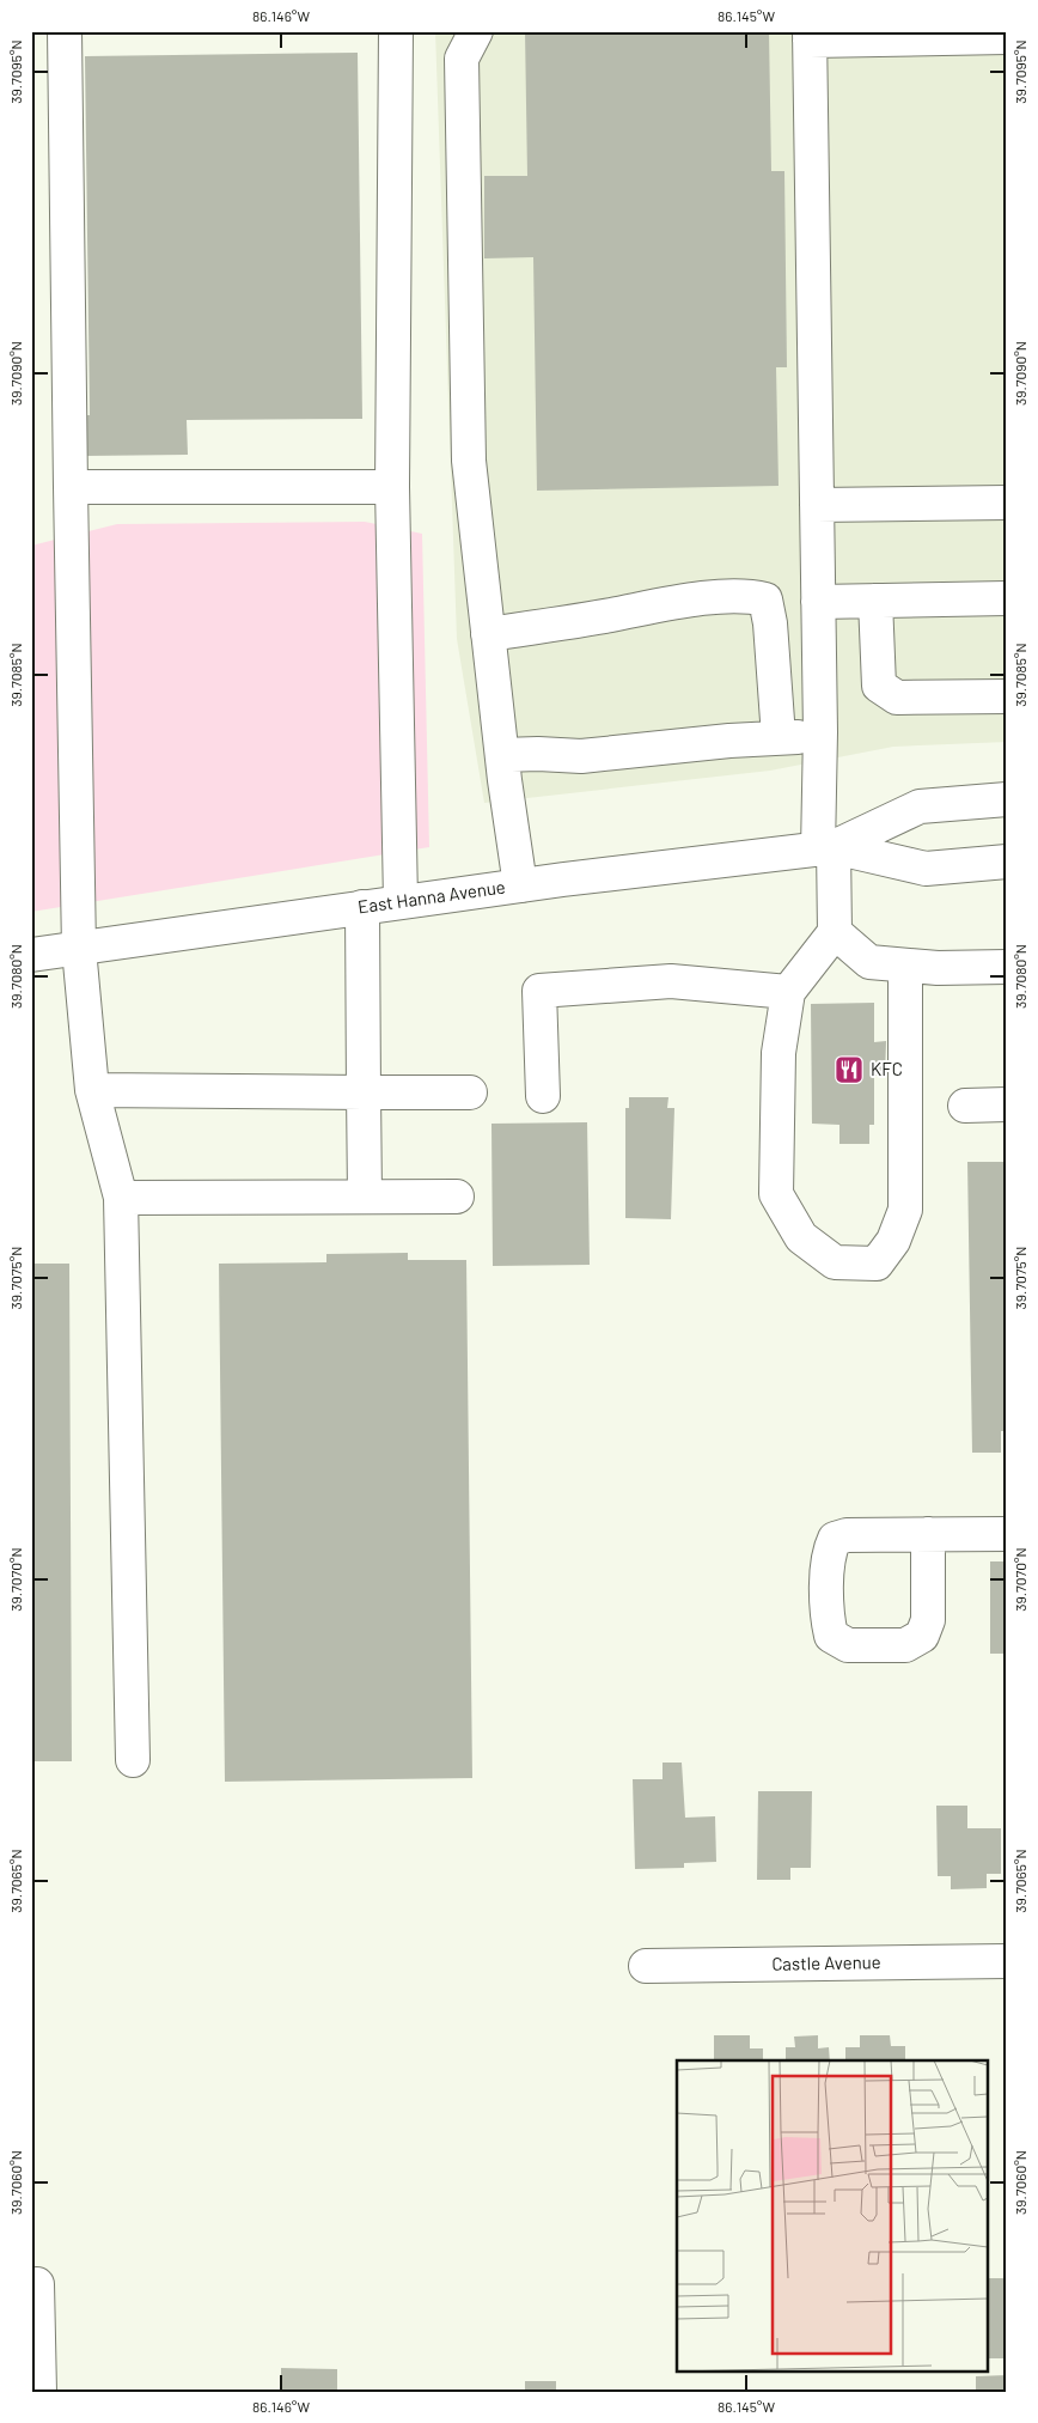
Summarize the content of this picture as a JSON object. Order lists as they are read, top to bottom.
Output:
{
  "streets": {
    "main road": ["East Hanna Avenue", "Castle Avenue"]
  },
  "places": {
    "restaurant": ["KFC"]
  },
  "coordinates": [
    "86.146°W",
    "86.145°W",
    "39.7095°N",
    "39.7090°N",
    "39.7085°N",
    "39.7080°N",
    "39.7075°N",
    "39.7070°N",
    "39.7065°N",
    "39.7060°N"
  ]
}
